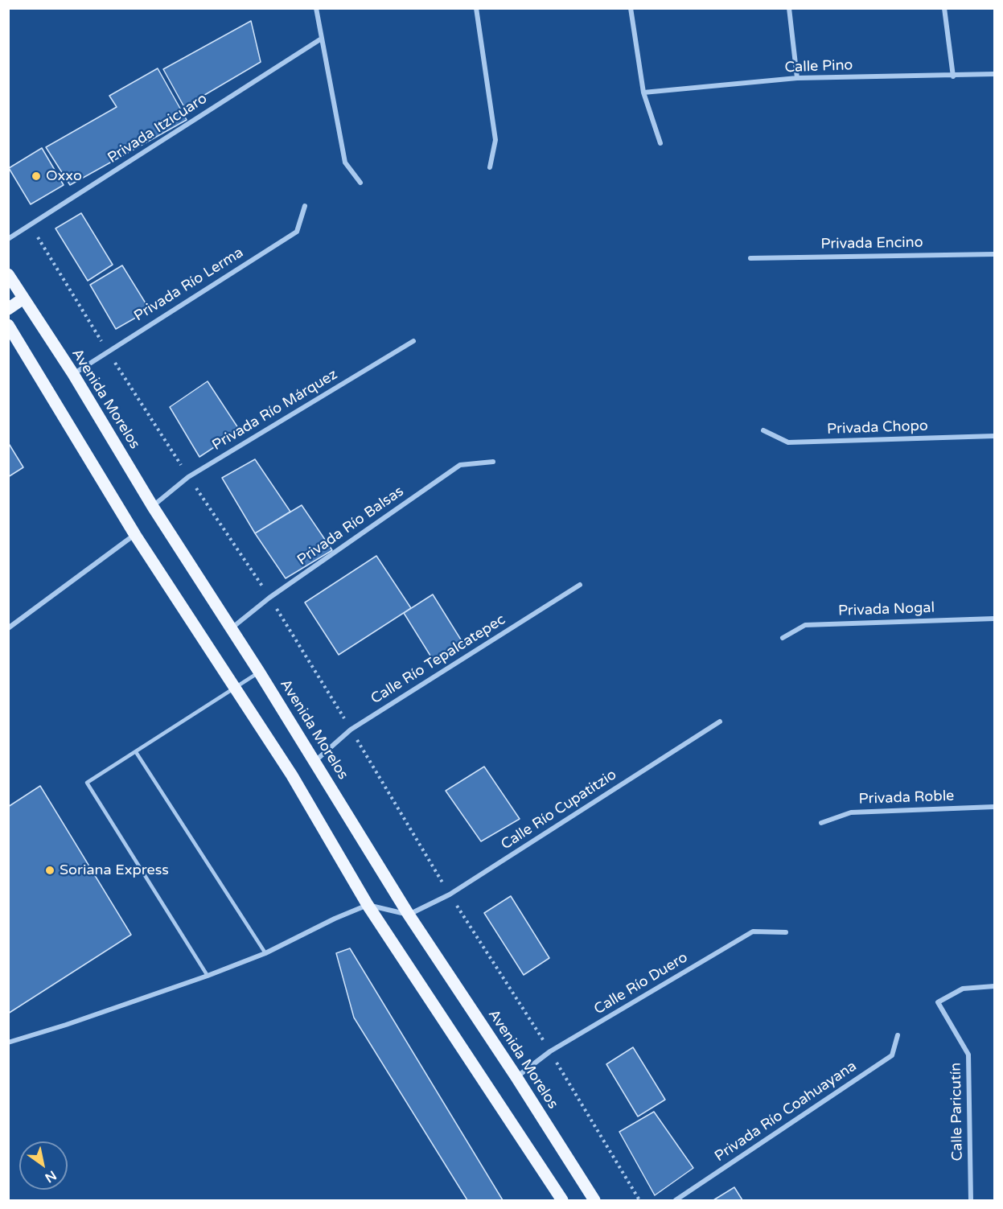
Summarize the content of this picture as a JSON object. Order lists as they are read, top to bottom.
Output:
{
  "streets": {
    "main road": ["Avenida Morelos"],
    "street": [
      "Calle Pino",
      "Privada Itzicuaro",
      "Privada Encino",
      "Privada Río Lerma",
      "Privada Río Márquez",
      "Privada Chopo",
      "Privada Río Balsas",
      "Privada Nogal",
      "Calle Río Tepalcatepec",
      "Privada Roble",
      "Calle Río Cupatitzio",
      "Calle Río Duero",
      "Privada Río Coahuayana",
      "Calle Paricutín"
    ]
  },
  "crossings": [
    ["Privada Río Lerma", "Avenida Morelos"],
    ["Avenida Morelos", "Privada Río Márquez"],
    ["Avenida Morelos", "Privada Río Balsas"],
    ["Avenida Morelos", "Calle Río Tepalcatepec"],
    ["Avenida Morelos", "Calle Río Cupatitzio"],
    ["Avenida Morelos", "Calle Río Duero"]
  ],
  "places": ["Oxxo", "Soriana Express"],
  "north": "bottom right"
}
